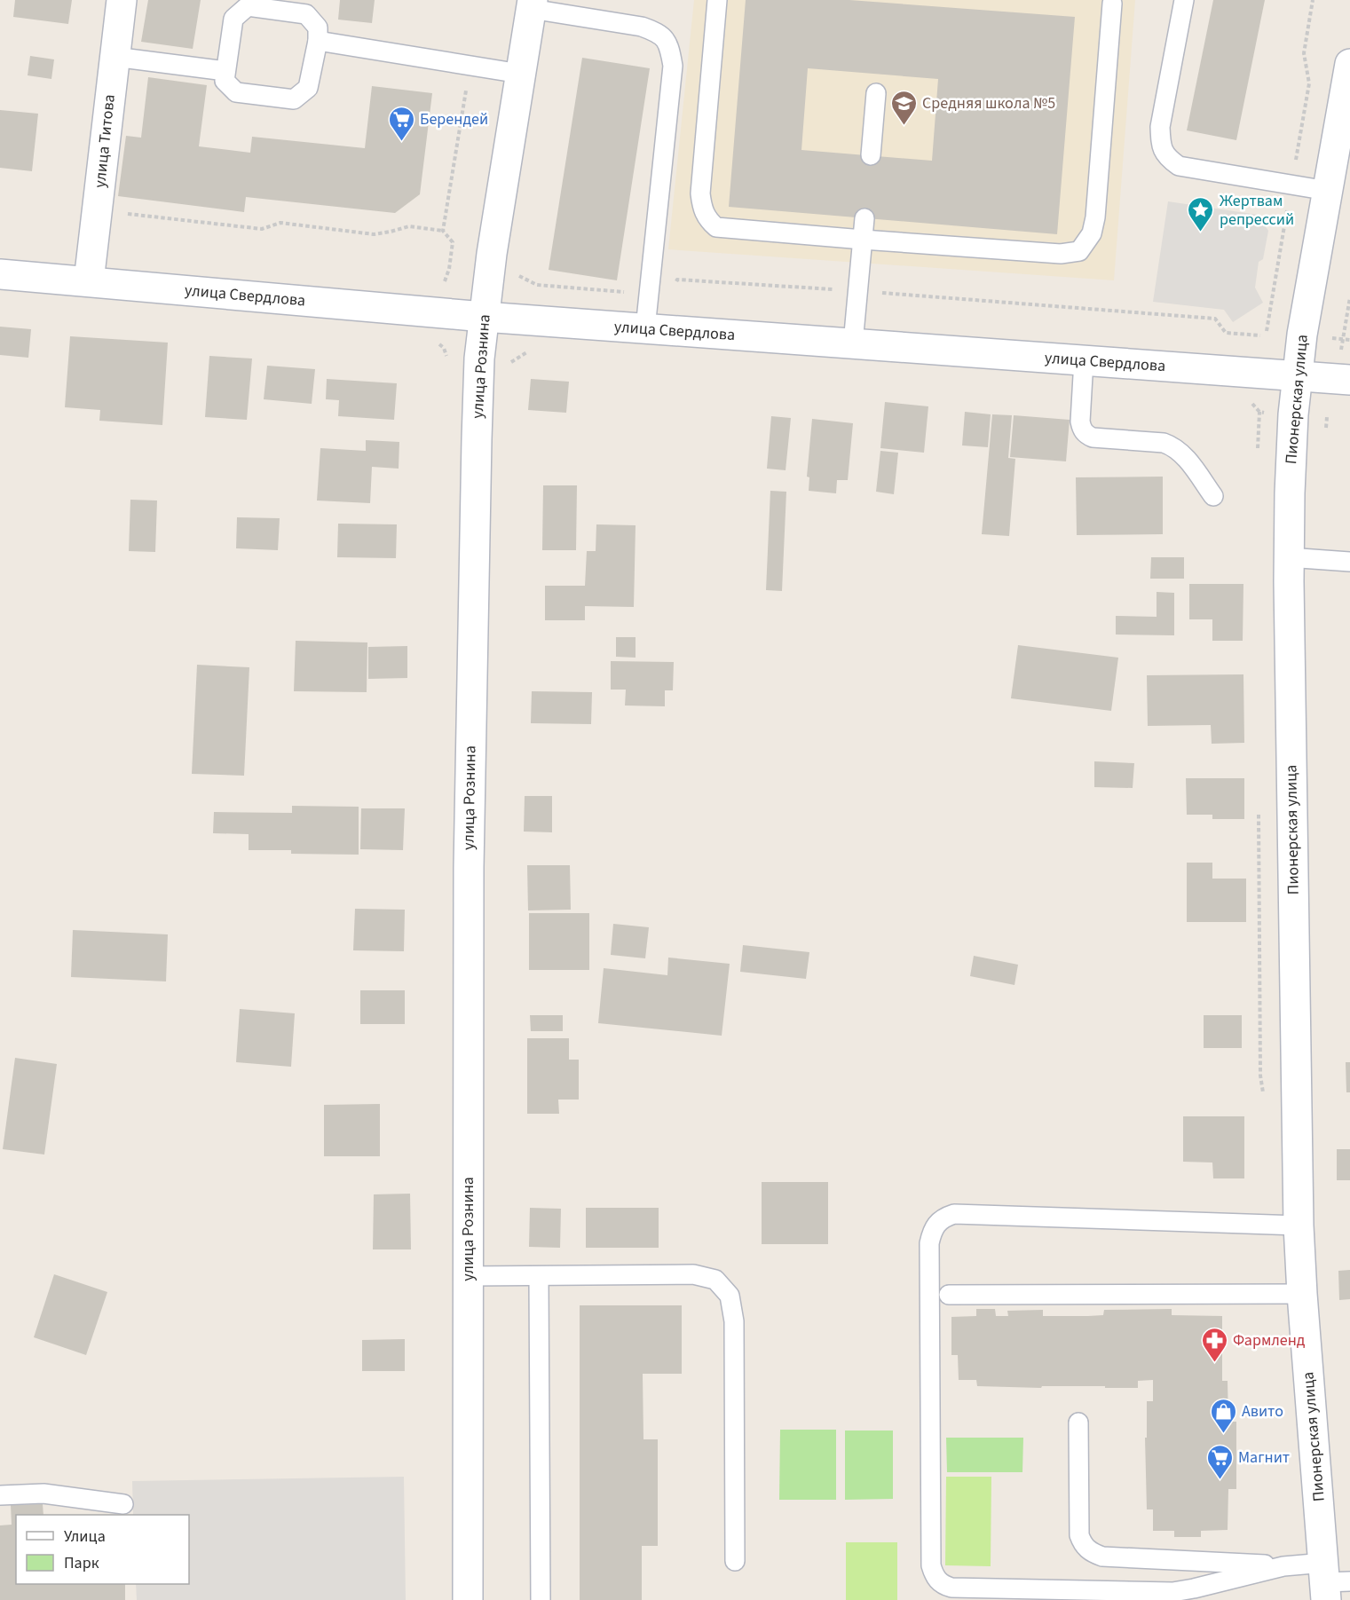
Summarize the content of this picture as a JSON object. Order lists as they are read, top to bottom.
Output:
{
  "streets": {
    "street": [
      "улица Титова",
      "улица Свердлова",
      "улица Рознина",
      "Пионерская улица"
    ]
  },
  "crossings": [
    ["улица Титова", "улица Свердлова"],
    ["улица Свердлова", "улица Рознина"],
    ["улица Свердлова", "Пионерская улица"]
  ],
  "places": {
    "school or university": ["Средняя школа №5"],
    "supermarket": ["Берендей", "Магнит"],
    "place": ["Жертвам репрессий"],
    "pharmacy": ["Фармленд"],
    "shop": ["Авито"]
  },
  "legend": ["Улица", "Парк"]
}
